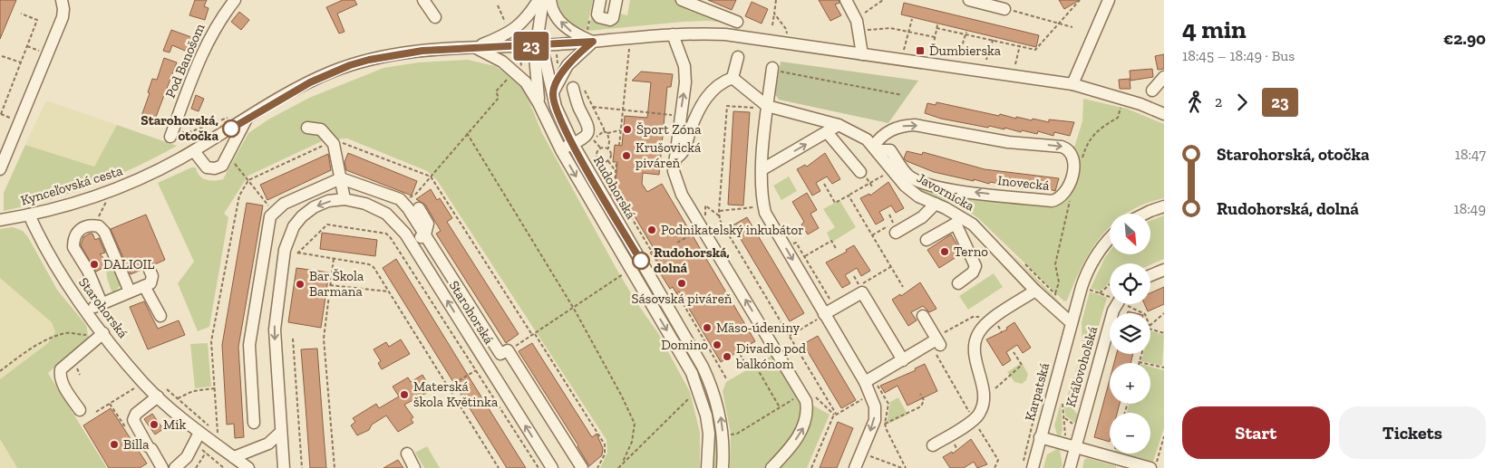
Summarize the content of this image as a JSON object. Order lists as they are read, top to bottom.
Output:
{
  "streets": {
    "street": [
      "Pod Banošom",
      "Inovecká",
      "Kynceľovská cesta",
      "Rudohorská",
      "Javornícka",
      "Starohorská",
      "Kráľovohoľská",
      "Karpatská"
    ]
  },
  "crossings": [
    ["Inovecká", "Javornícka"],
    ["Kynceľovská cesta", "Rudohorská"],
    ["Kynceľovská cesta", "Starohorská"]
  ],
  "places": {
    "transit": ["Ďumbierska"],
    "other": [
      "Starohorská, otočka",
      "Šport Zóna",
      "Krušovická piváreň",
      "Podnikatelský inkubátor",
      "Terno",
      "Rudohorská, dolná",
      "DALIOIL",
      "Sásovská piváreň",
      "Bar Škola Barmana",
      "Mäso-údeniny",
      "Domino",
      "Divadlo pod balkónom",
      "Materská škola Květinka",
      "Mik",
      "Billa"
    ]
  },
  "lines": ["bus line 23"],
  "north": "bottom right",
  "page": {
    "on_map": "23",
    "heading": ["4 min", "18:45 – 18:49 · Bus", "€2.90"],
    "legs": ["2", "23"],
    "list": [
      {
        "name": "Starohorská, otočka",
        "value": "18:47"
      },
      {
        "name": "Rudohorská, dolná",
        "value": "18:49"
      }
    ],
    "map_buttons": ["+", "−"],
    "buttons": ["Start", "Tickets"]
  }
}
